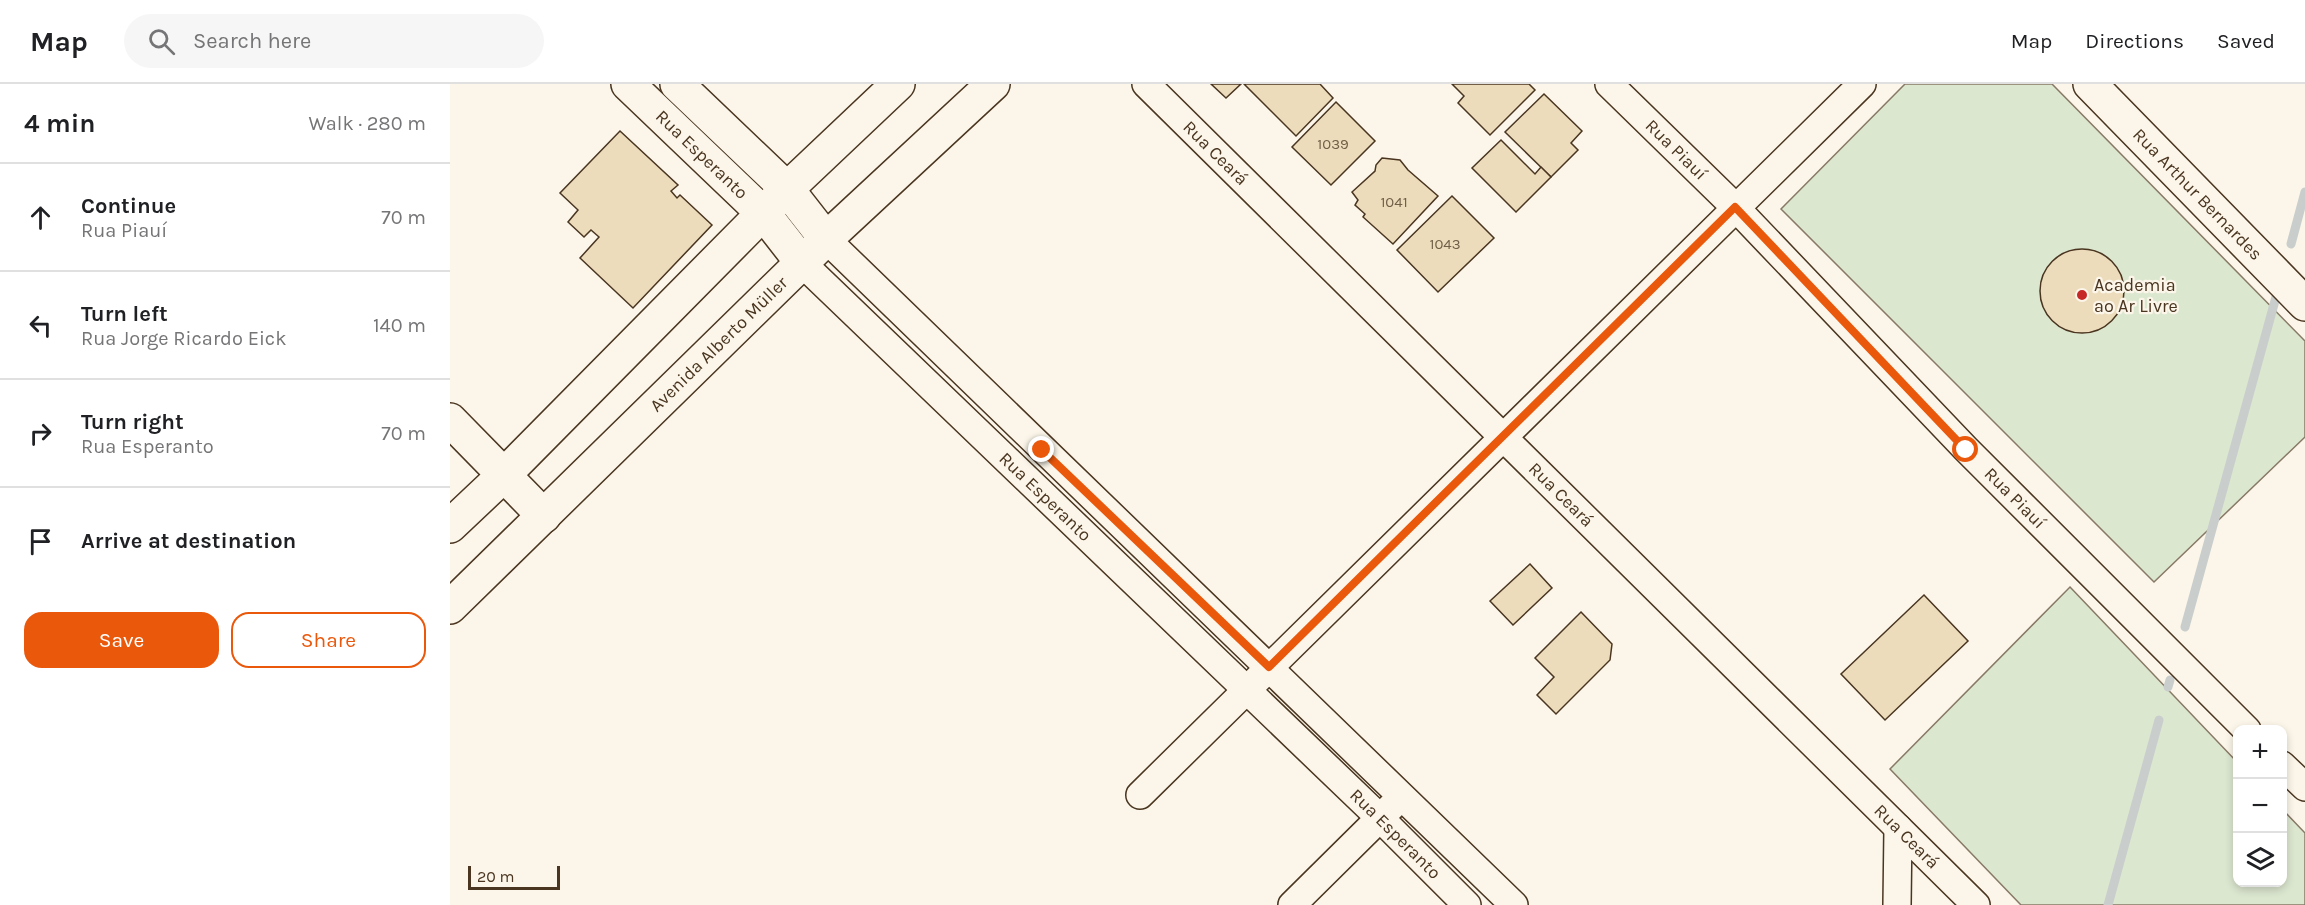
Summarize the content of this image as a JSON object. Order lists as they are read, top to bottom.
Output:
{
  "streets": {
    "main road": ["Rua Esperanto", "Rua Arthur Bernardes", "Avenida Alberto Müller"],
    "street": ["Rua Piauí", "Rua Ceará"]
  },
  "crossings": [
    ["Rua Esperanto", "Avenida Alberto Müller"]
  ],
  "places": ["Academia ao Ar Livre"],
  "house_numbers": ["1039", "1041", "1043"],
  "scale_bar": "20 m",
  "page": {
    "header": "Map",
    "search": "Search here",
    "nav": ["Map", "Directions", "Saved"],
    "heading": ["4 min", "Walk · 280 m"],
    "list": [
      ["Continue", "Rua Piauí", "70 m"],
      ["Turn left", "Rua Jorge Ricardo Eick", "140 m"],
      ["Turn right", "Rua Esperanto", "70 m"],
      "Arrive at destination"
    ],
    "buttons": ["Save", "Share"],
    "map_buttons": ["+", "−"],
    "scale": "20 m"
  }
}
